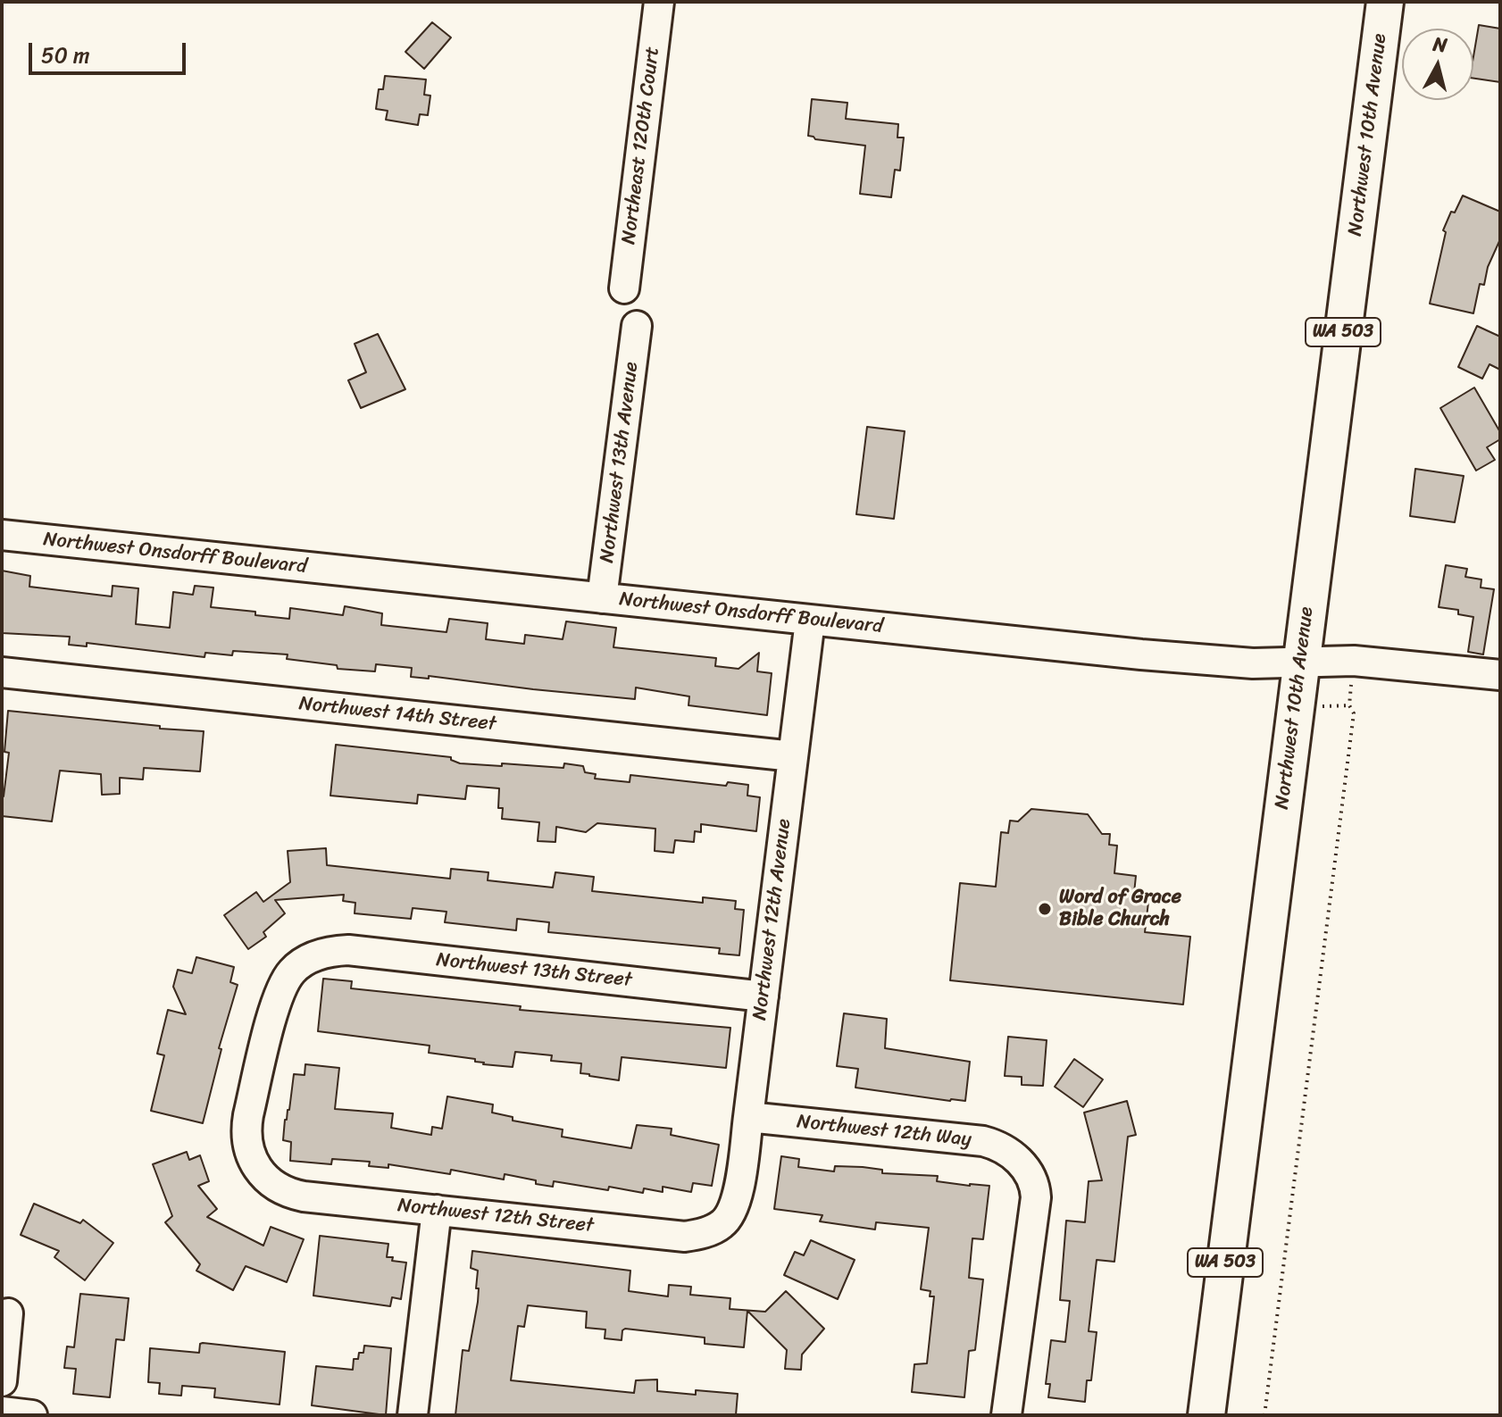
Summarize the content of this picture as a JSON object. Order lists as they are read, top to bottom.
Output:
{
  "streets": {
    "main road": ["Northwest 10th Avenue", "WA 503"],
    "street": [
      "Northeast 120th Court",
      "Northwest 13th Avenue",
      "Northwest Onsdorff Boulevard",
      "Northwest 14th Street",
      "Northwest 12th Avenue",
      "Northwest 13th Street",
      "Northwest 12th Way",
      "Northwest 12th Street"
    ]
  },
  "crossings": [
    ["Northwest 10th Avenue", "Northwest Onsdorff Boulevard"],
    ["Northwest 13th Avenue", "Northwest Onsdorff Boulevard"],
    ["Northwest Onsdorff Boulevard", "Northwest 12th Avenue"],
    ["Northwest 14th Street", "Northwest 12th Avenue"],
    ["Northwest 12th Avenue", "Northwest 13th Street"],
    ["Northwest 12th Avenue", "Northwest 12th Way"],
    ["Northwest 12th Avenue", "Northwest 12th Street"],
    ["Northwest 13th Street", "Northwest 12th Street"]
  ],
  "places": ["Word of Grace Bible Church"],
  "scale_bar": "50 m",
  "north": "top"
}
